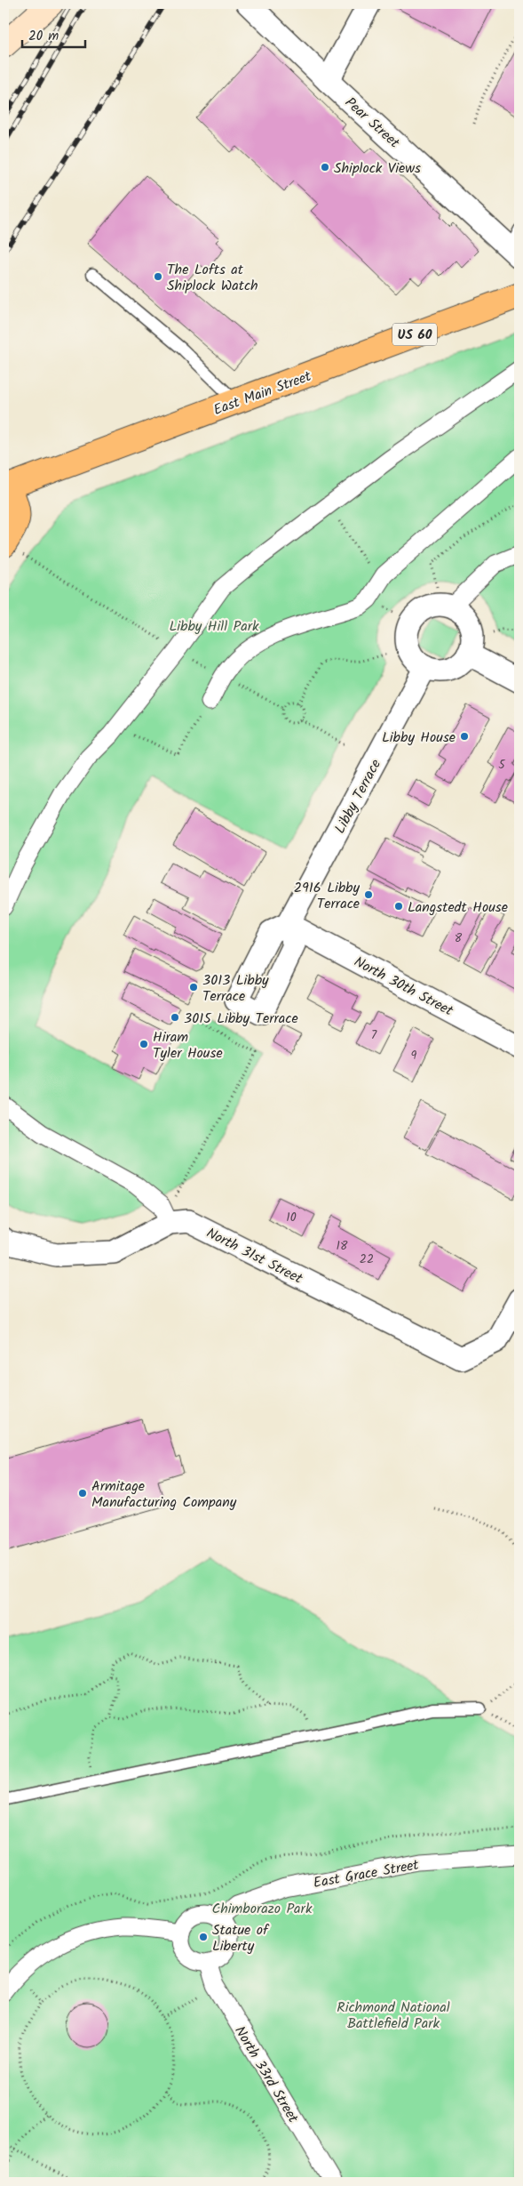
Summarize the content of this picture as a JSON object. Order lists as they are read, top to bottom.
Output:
{
  "streets": {
    "main road": ["US 60", "East Main Street"],
    "street": [
      "Pear Street",
      "Libby Terrace",
      "North 30th Street",
      "North 31st Street",
      "East Grace Street",
      "North 33rd Street"
    ]
  },
  "crossings": [
    ["US 60", "East Main Street"],
    ["Libby Terrace", "North 30th Street"],
    ["East Grace Street", "North 33rd Street"]
  ],
  "parks": ["Libby Hill Park", "Chimborazo Park", "Richmond National Battlefield Park"],
  "places": [
    "Shiplock Views",
    "The Lofts at Shiplock Watch",
    "Libby House",
    "2916 Libby Terrace",
    "Langstedt House",
    "3013 Libby Terrace",
    "3015 Libby Terrace",
    "Hiram Tyler House",
    "Armitage Manufacturing Company",
    "Statue of Liberty"
  ],
  "house_numbers": [
    "5",
    "8",
    "7",
    "9",
    "10",
    "18",
    "22"
  ],
  "scale_bar": "20 m"
}
